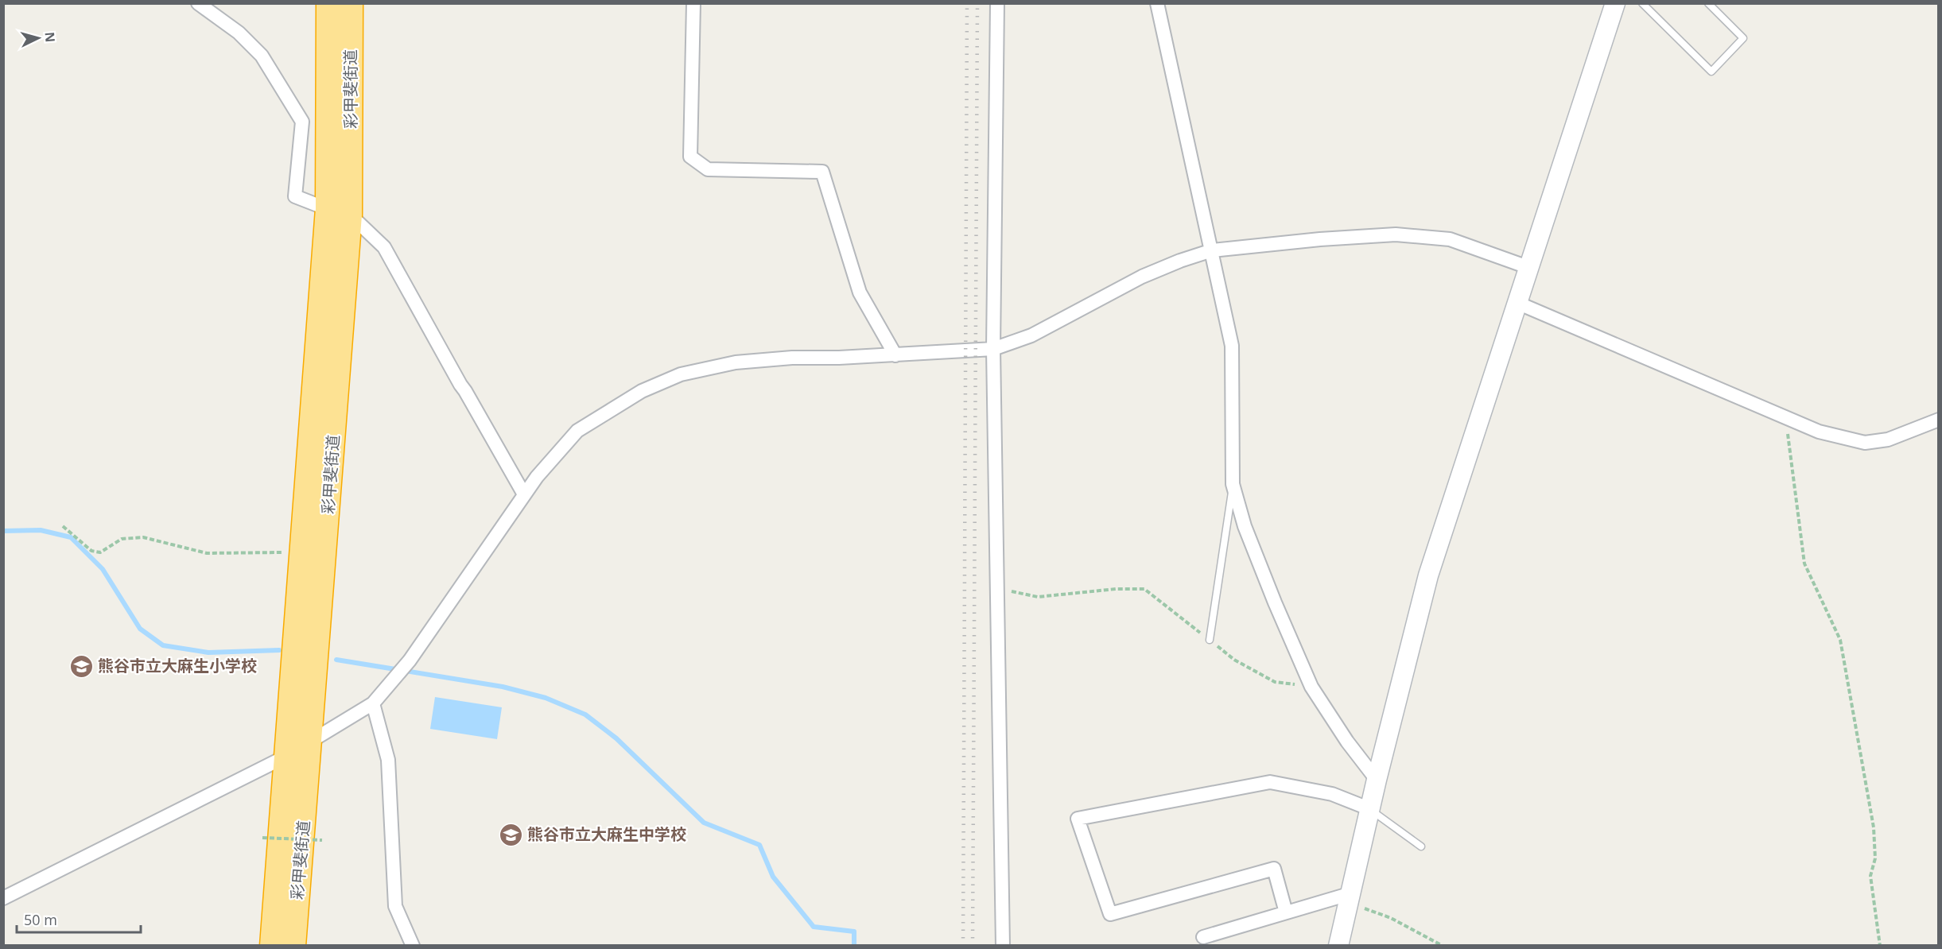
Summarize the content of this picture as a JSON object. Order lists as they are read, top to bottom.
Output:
{
  "streets": {
    "highway": ["彩甲斐街道"]
  },
  "places": {
    "school or university": ["熊谷市立大麻生小学校", "熊谷市立大麻生中学校"]
  },
  "scale_bar": "50 m",
  "north": "right"
}
